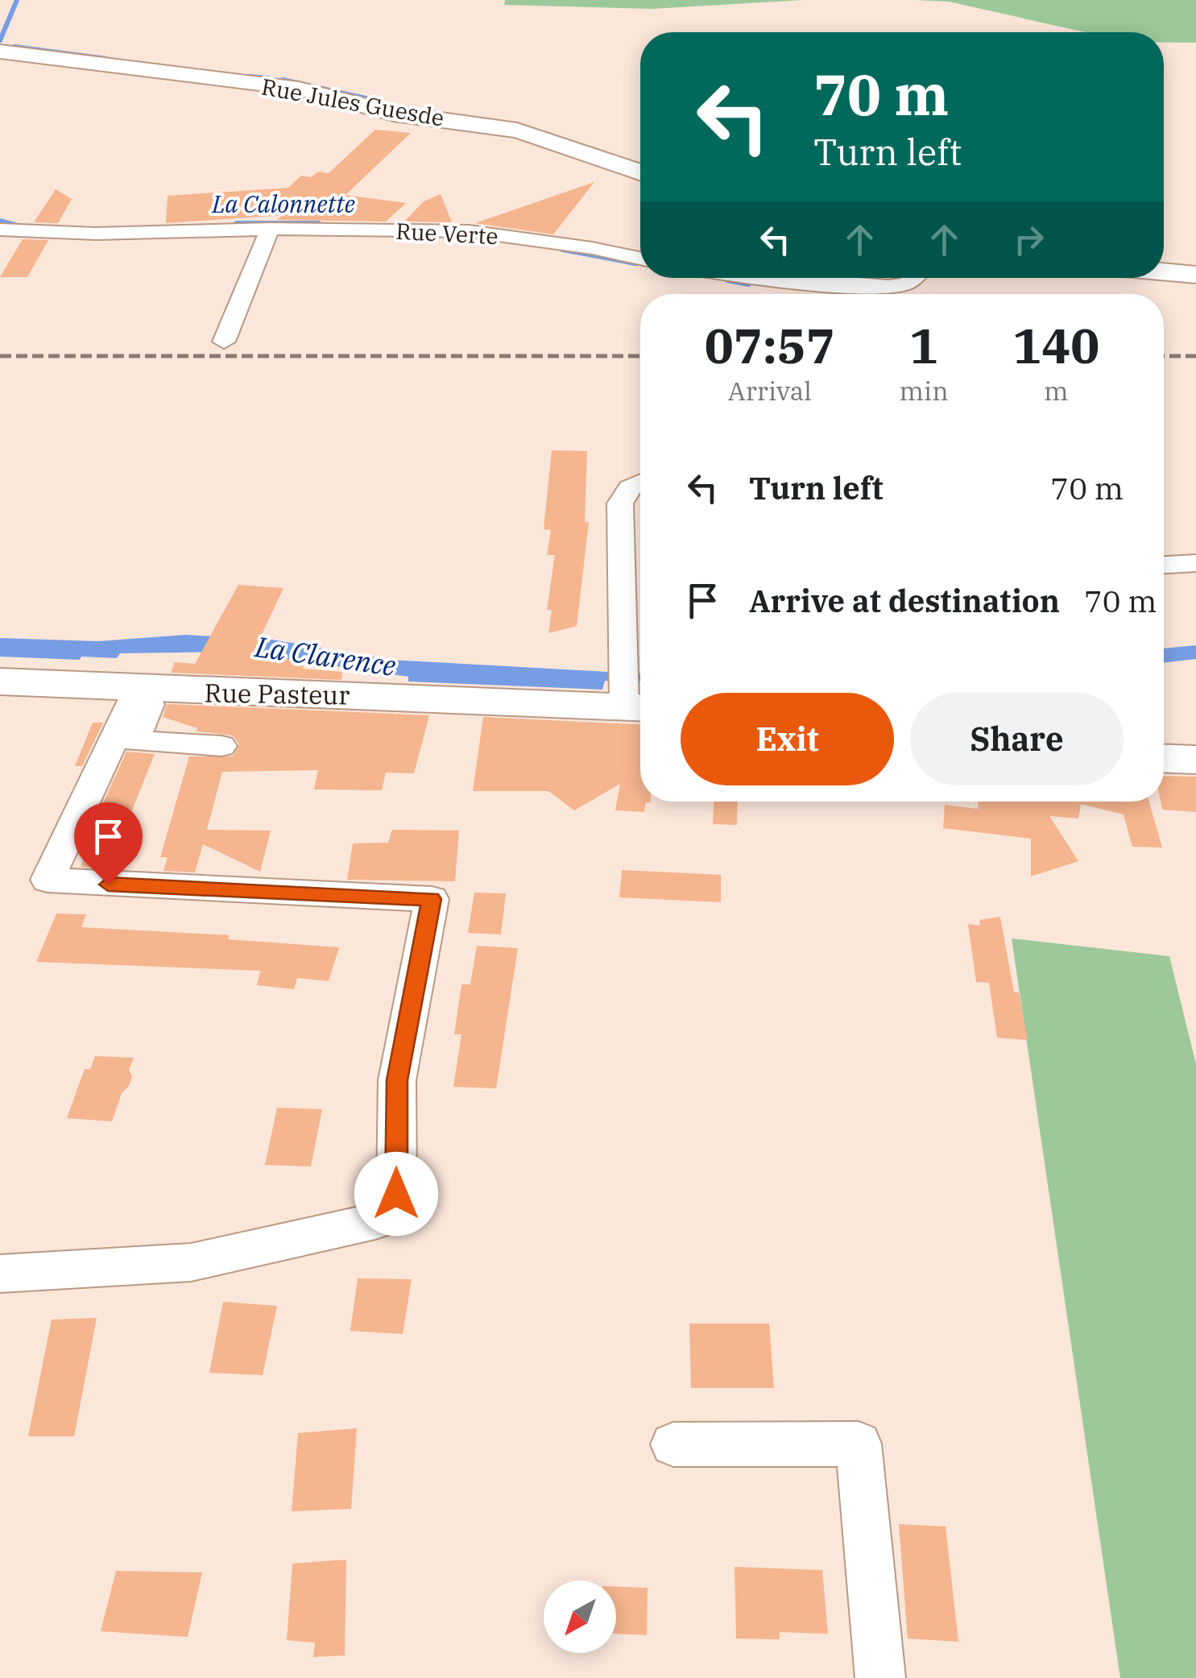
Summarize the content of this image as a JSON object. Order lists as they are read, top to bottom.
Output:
{
  "streets": {
    "street": ["Rue Jules Guesde", "Rue Verte", "Rue Pasteur"]
  },
  "water": ["La Calonnette", "La Clarence"],
  "north": "bottom left",
  "page": {
    "turn": ["70 m", "Turn left"],
    "eta": [
      "07:57",
      "Arrival",
      "1",
      "min",
      "140",
      "m"
    ],
    "list": [
      {
        "name": "Turn left",
        "value": "70 m"
      },
      {
        "name": "Arrive at destination",
        "value": "70 m"
      }
    ],
    "buttons": ["Exit", "Share"]
  }
}
